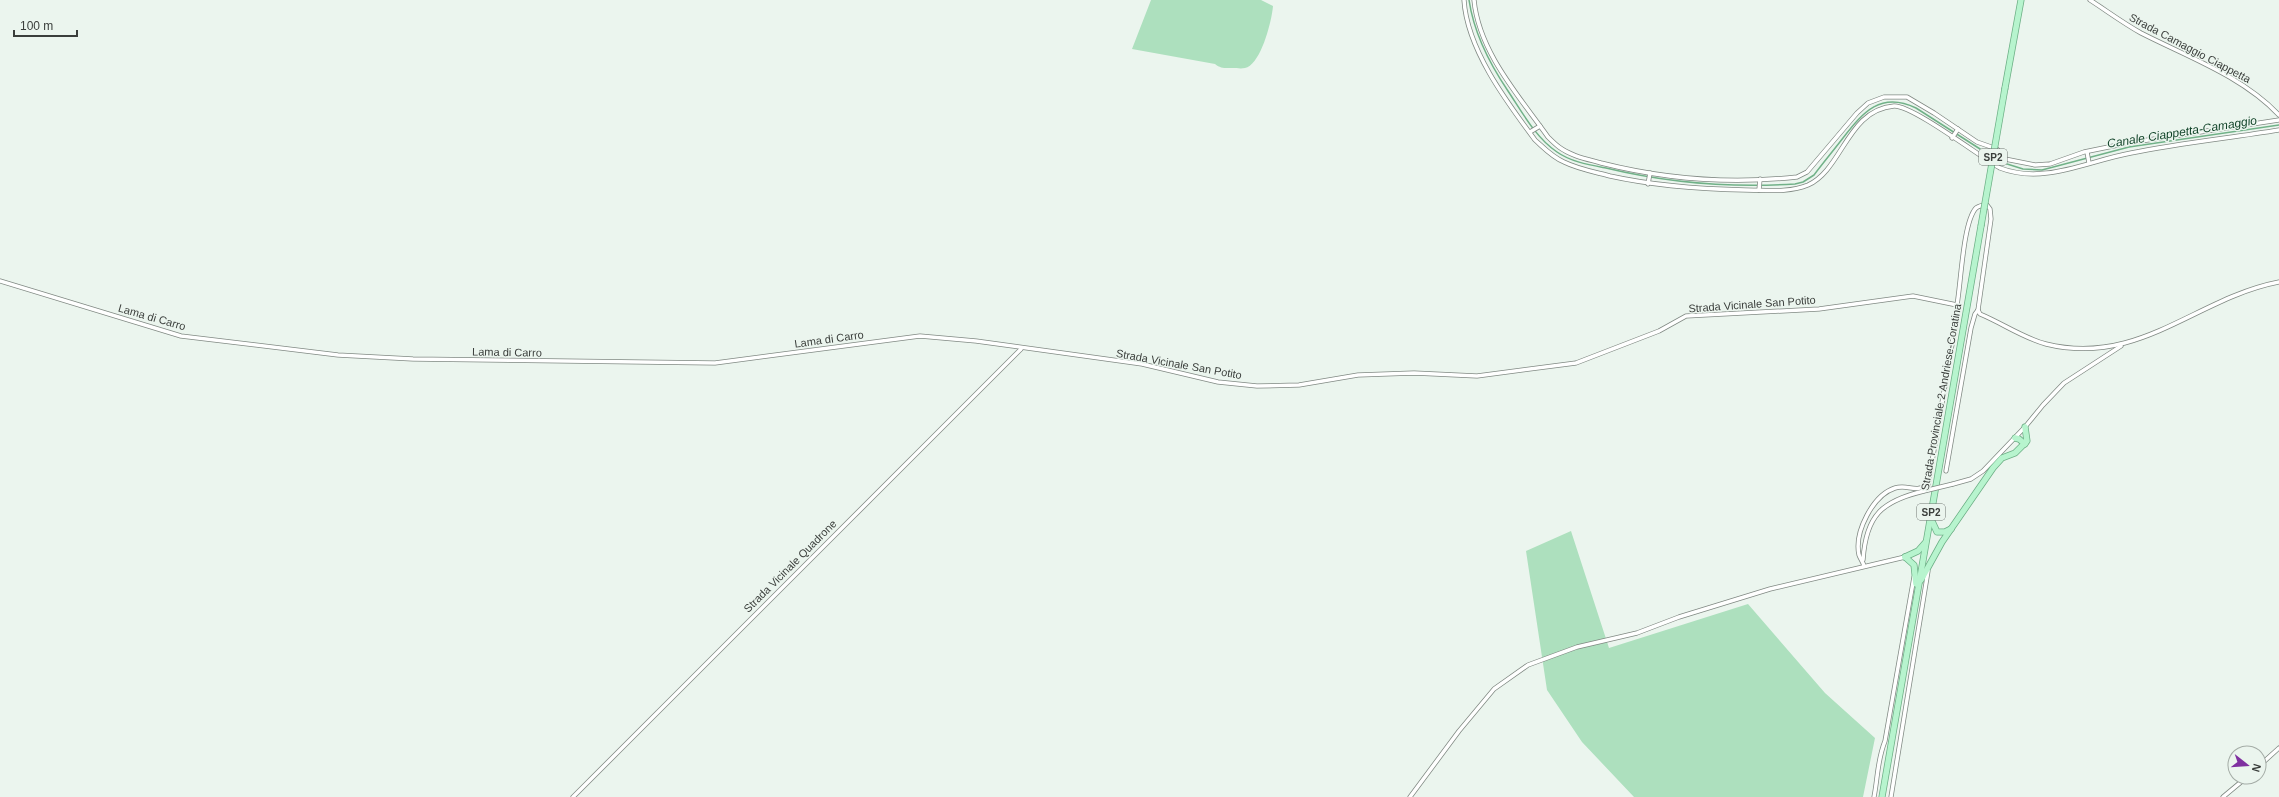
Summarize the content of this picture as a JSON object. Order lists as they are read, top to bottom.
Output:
{
  "streets": {
    "main road": ["SP2", "Strada Provinciale 2 Andriese-Coratina"],
    "street": [
      "Strada Camaggio Ciappetta",
      "Strada Vicinale San Potito",
      "Lama di Carro",
      "Strada Vicinale Quadrone"
    ]
  },
  "crossings": [
    ["Strada Vicinale San Potito", "Lama di Carro"],
    ["Strada Vicinale San Potito", "Strada Vicinale Quadrone"],
    ["Lama di Carro", "Strada Vicinale Quadrone"]
  ],
  "water": ["Canale Ciappetta-Camaggio"],
  "scale_bar": "100 m",
  "north": "right"
}
